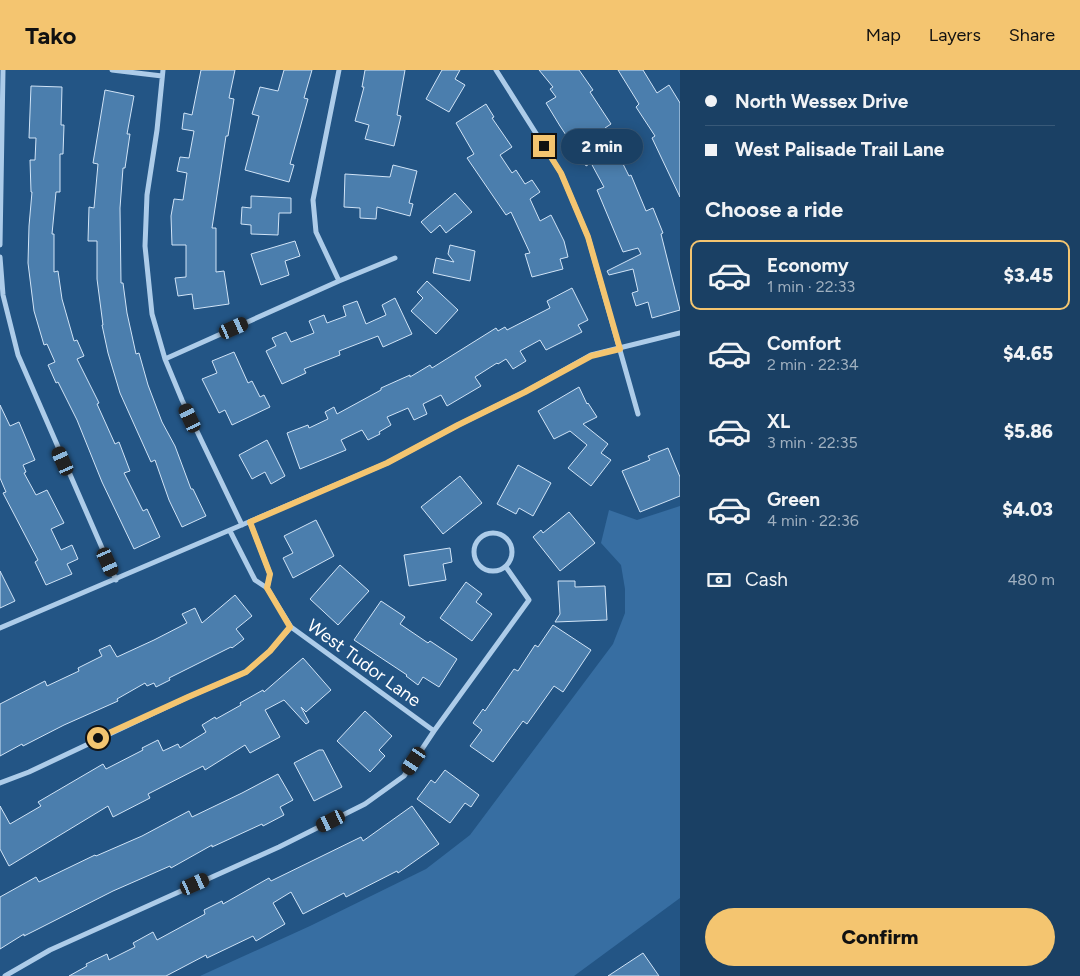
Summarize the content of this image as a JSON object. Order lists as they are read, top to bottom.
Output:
{
  "streets": {
    "street": ["West Tudor Lane"]
  },
  "page": {
    "header": "Tako",
    "nav": ["Map", "Layers", "Share"],
    "banner": ["North Wessex Drive", "West Palisade Trail Lane"],
    "bubble": "2 min",
    "heading": "Choose a ride",
    "list": [
      {
        "name": "Economy",
        "note": "1 min · 22:33",
        "value": "$3.45"
      },
      {
        "name": "Comfort",
        "note": "2 min · 22:34",
        "value": "$4.65"
      },
      {
        "name": "XL",
        "note": "3 min · 22:35",
        "value": "$5.86"
      },
      {
        "name": "Green",
        "note": "4 min · 22:36",
        "value": "$4.03"
      }
    ],
    "pay": ["Cash", "480 m"],
    "buttons": "Confirm"
  }
}
